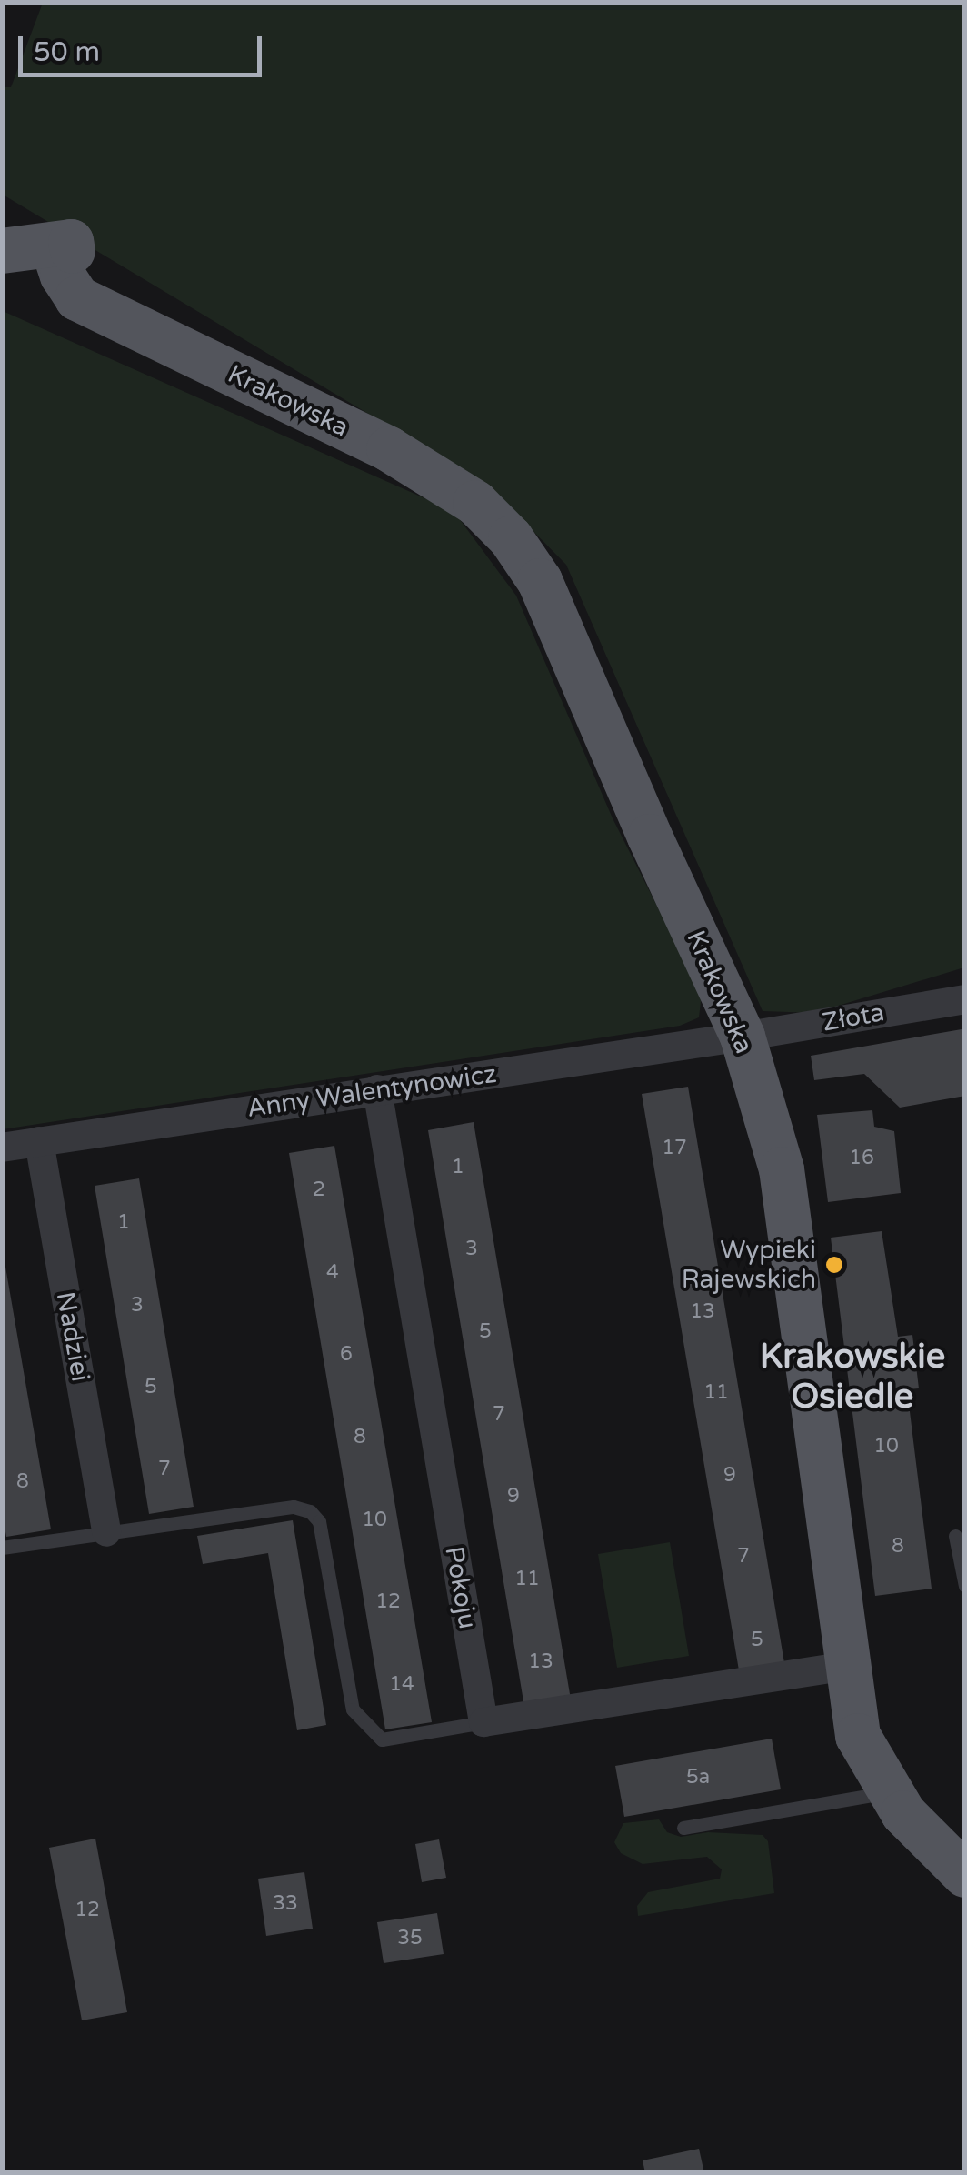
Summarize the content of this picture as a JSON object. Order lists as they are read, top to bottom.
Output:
{
  "streets": {
    "main road": ["Krakowska"],
    "street": [
      "Złota",
      "Anny Walentynowicz",
      "Nadziei",
      "Pokoju"
    ]
  },
  "crossings": [
    ["Krakowska", "Złota"],
    ["Krakowska", "Anny Walentynowicz"],
    ["Złota", "Anny Walentynowicz"],
    ["Anny Walentynowicz", "Nadziei"],
    ["Anny Walentynowicz", "Pokoju"]
  ],
  "districts": ["Krakowskie Osiedle"],
  "places": ["Wypieki Rajewskich"],
  "house_numbers": [
    "17",
    "16",
    "1",
    "2",
    "1",
    "3",
    "4",
    "3",
    "13",
    "5",
    "6",
    "5",
    "11",
    "7",
    "8",
    "10",
    "7",
    "9",
    "8",
    "9",
    "10",
    "8",
    "7",
    "11",
    "12",
    "5",
    "13",
    "14",
    "5a",
    "33",
    "12",
    "35"
  ],
  "scale_bar": "50 m"
}
